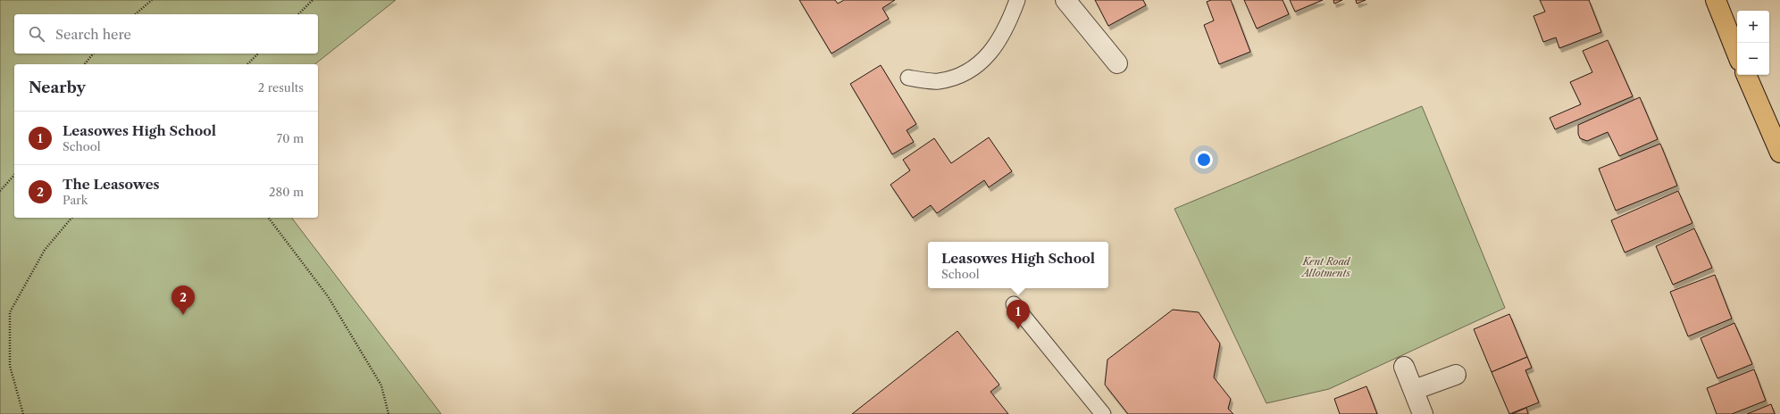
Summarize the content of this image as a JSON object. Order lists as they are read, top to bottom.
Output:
{
  "parks": ["Kent Road Allotments"],
  "page": {
    "map_buttons": ["+", "−"],
    "search": "Search here",
    "heading": ["Nearby", "2 results"],
    "list": [
      {
        "mark": "1",
        "name": "Leasowes High School",
        "note": "School",
        "value": "70 m"
      },
      {
        "mark": "2",
        "name": "The Leasowes",
        "note": "Park",
        "value": "280 m"
      }
    ],
    "popup": ["Leasowes High School", "School"],
    "pins": ["2", "1"]
  }
}
